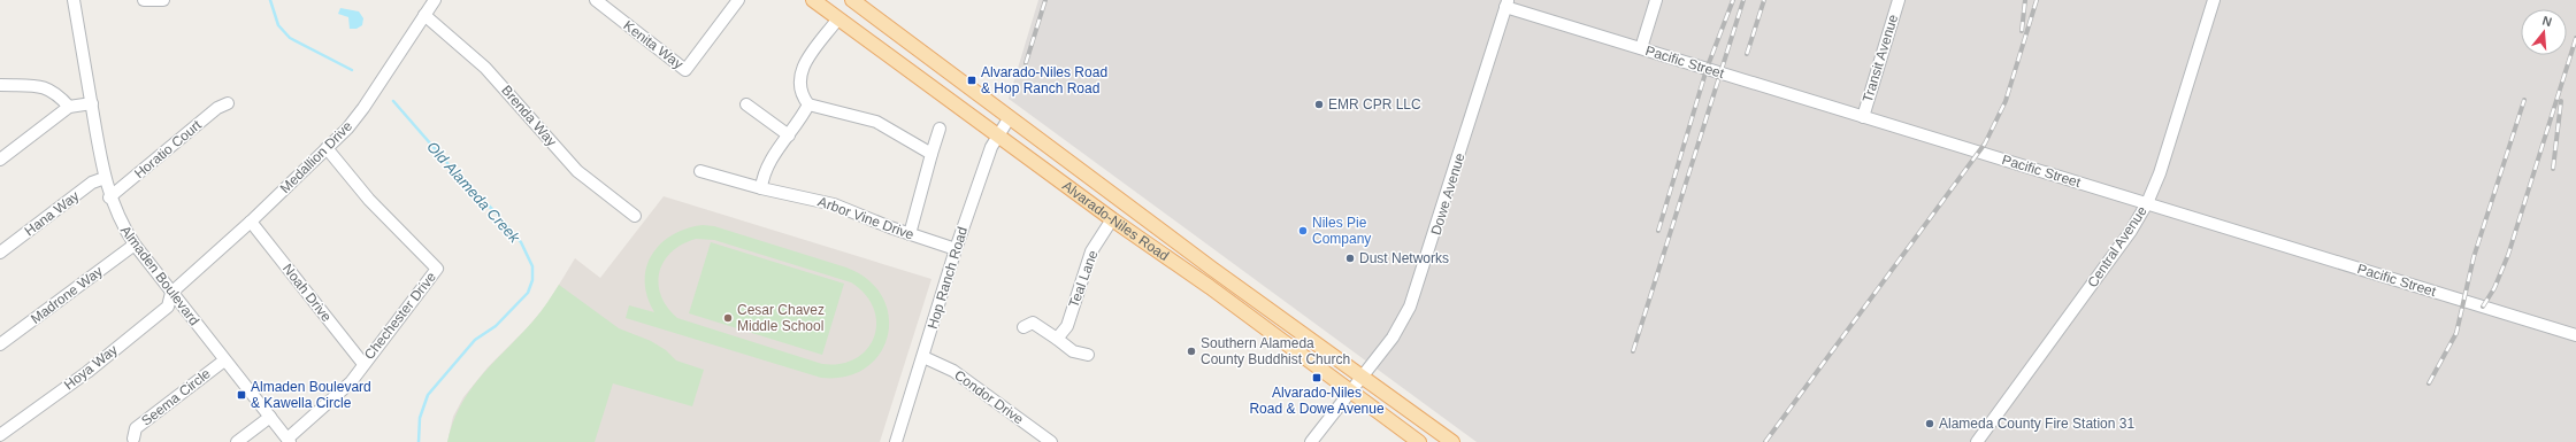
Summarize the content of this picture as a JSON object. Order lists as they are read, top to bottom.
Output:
{
  "streets": {
    "main road": ["Alvarado-Niles Road"],
    "street": [
      "Kenita Way",
      "Transit Avenue",
      "Pacific Street",
      "Brenda Way",
      "Horatio Court",
      "Medallion Drive",
      "Dowe Avenue",
      "Hana Way",
      "Arbor Vine Drive",
      "Central Avenue",
      "Almaden Boulevard",
      "Hop Ranch Road",
      "Teal Lane",
      "Noah Drive",
      "Madrone Way",
      "Chechester Drive",
      "Hoya Way",
      "Seema Circle",
      "Condor Drive"
    ]
  },
  "crossings": [
    ["Transit Avenue", "Pacific Street"],
    ["Pacific Street", "Dowe Avenue"],
    ["Pacific Street", "Central Avenue"],
    ["Brenda Way", "Medallion Drive"],
    ["Horatio Court", "Almaden Boulevard"],
    ["Medallion Drive", "Almaden Boulevard"],
    ["Medallion Drive", "Noah Drive"],
    ["Medallion Drive", "Chechester Drive"],
    ["Medallion Drive", "Hoya Way"],
    ["Dowe Avenue", "Alvarado-Niles Road"],
    ["Hana Way", "Almaden Boulevard"],
    ["Arbor Vine Drive", "Hop Ranch Road"],
    ["Alvarado-Niles Road", "Hop Ranch Road"],
    ["Alvarado-Niles Road", "Teal Lane"],
    ["Almaden Boulevard", "Madrone Way"],
    ["Almaden Boulevard", "Chechester Drive"],
    ["Almaden Boulevard", "Hoya Way"],
    ["Almaden Boulevard", "Seema Circle"],
    ["Hop Ranch Road", "Condor Drive"],
    ["Noah Drive", "Chechester Drive"]
  ],
  "water": ["Old Alameda Creek"],
  "places": {
    "transit": ["Alvarado-Niles Road & Hop Ranch Road", "Alvarado-Niles Road & Dowe Avenue", "Almaden Boulevard & Kawella Circle"],
    "other": [
      "EMR CPR LLC",
      "Niles Pie Company",
      "Dust Networks",
      "Cesar Chavez Middle School",
      "Southern Alameda County Buddhist Church",
      "Alameda County Fire Station 31"
    ]
  },
  "north": "top"
}
